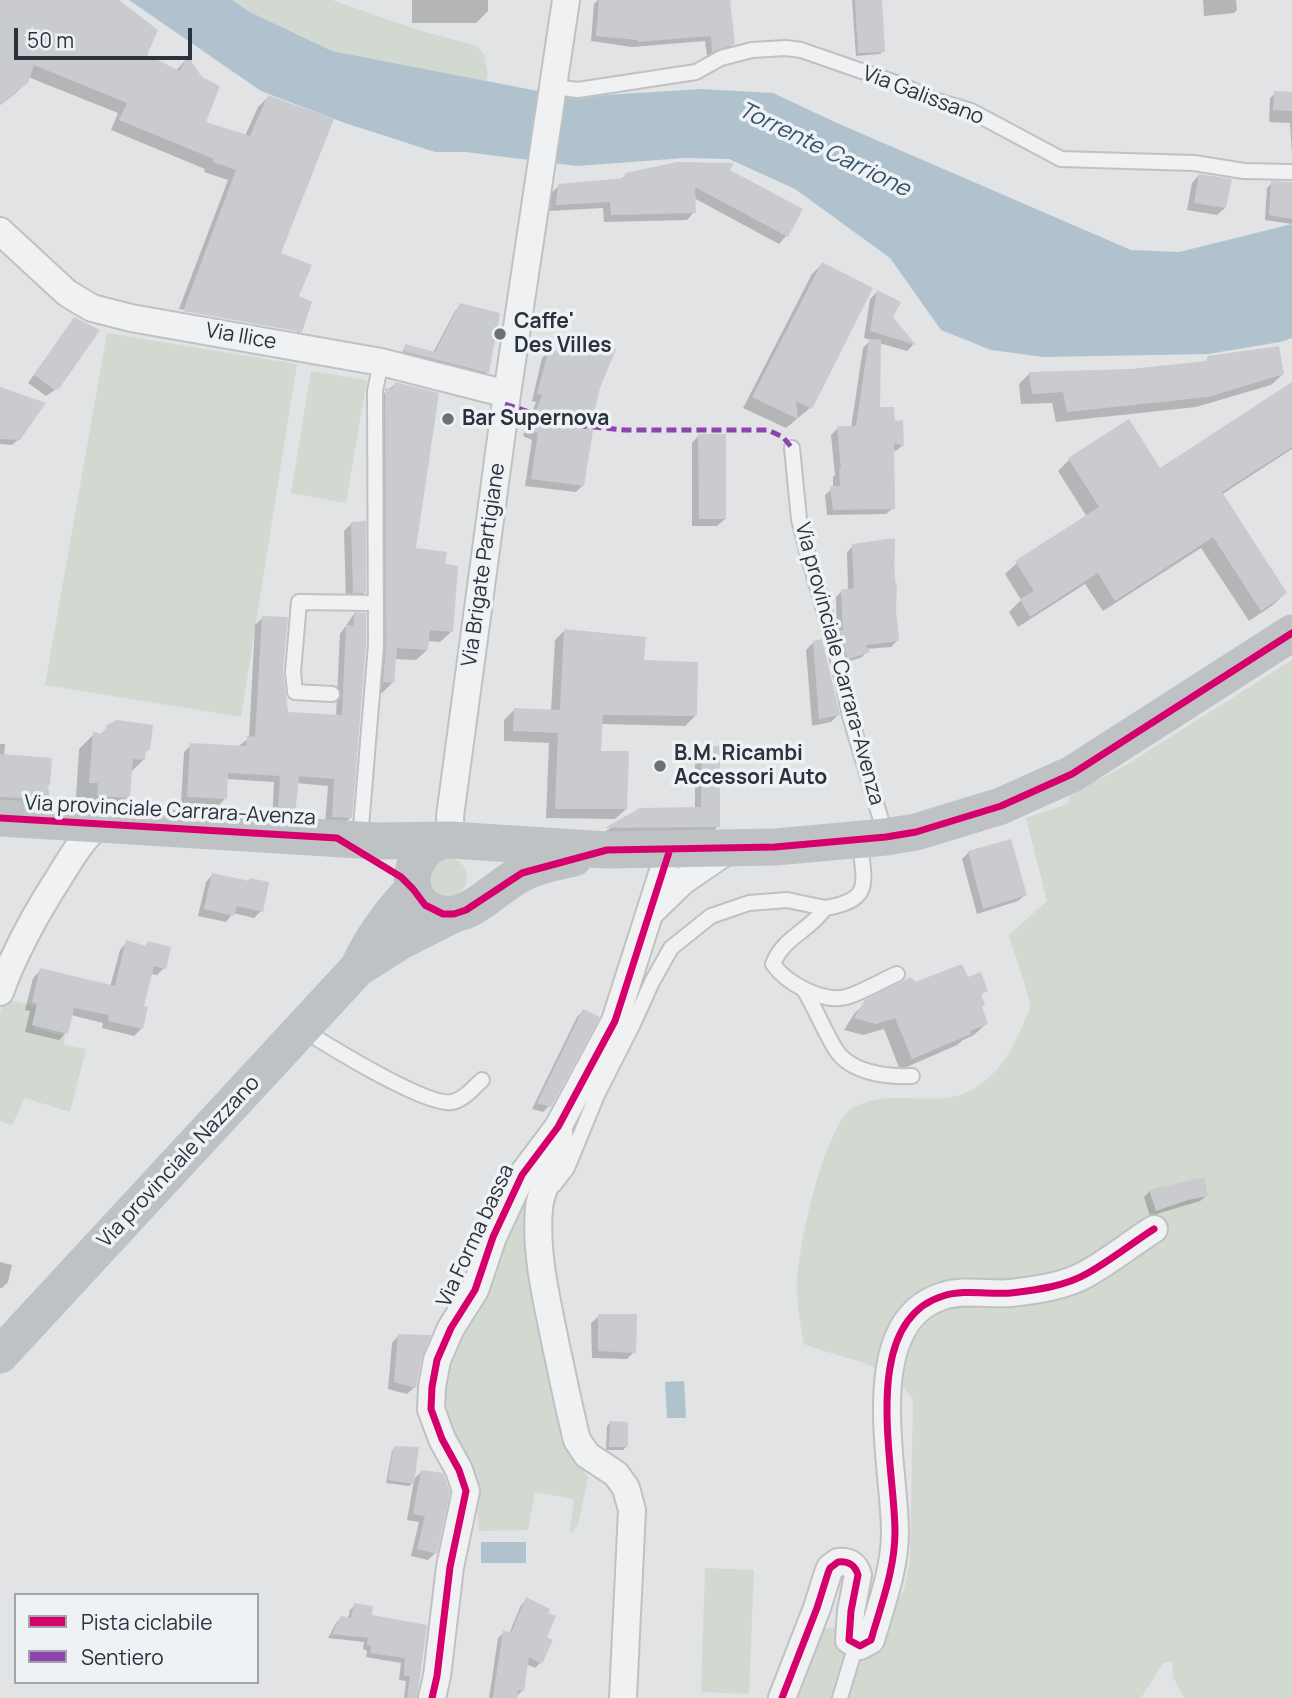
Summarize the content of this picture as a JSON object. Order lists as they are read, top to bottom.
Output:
{
  "streets": {
    "main road": ["Via provinciale Carrara-Avenza", "Via provinciale Nazzano"],
    "street": ["Via Ilice", "Via Brigate Partigiane", "Via Forma bassa"],
    "lane": ["Via Galissano"]
  },
  "crossings": [
    ["Via Galissano", "Via Brigate Partigiane"],
    ["Via Ilice", "Via Brigate Partigiane"],
    ["Via Brigate Partigiane", "Via provinciale Carrara-Avenza"],
    ["Via Brigate Partigiane", "Via provinciale Nazzano"],
    ["Via provinciale Carrara-Avenza", "Via provinciale Nazzano"],
    ["Via provinciale Carrara-Avenza", "Via Forma bassa"]
  ],
  "water": ["Torrente Carrione"],
  "places": ["Caffe' Des Villes", "Bar Supernova", "B.M. Ricambi Accessori Auto"],
  "legend": ["Pista ciclabile", "Sentiero"],
  "scale_bar": "50 m"
}
